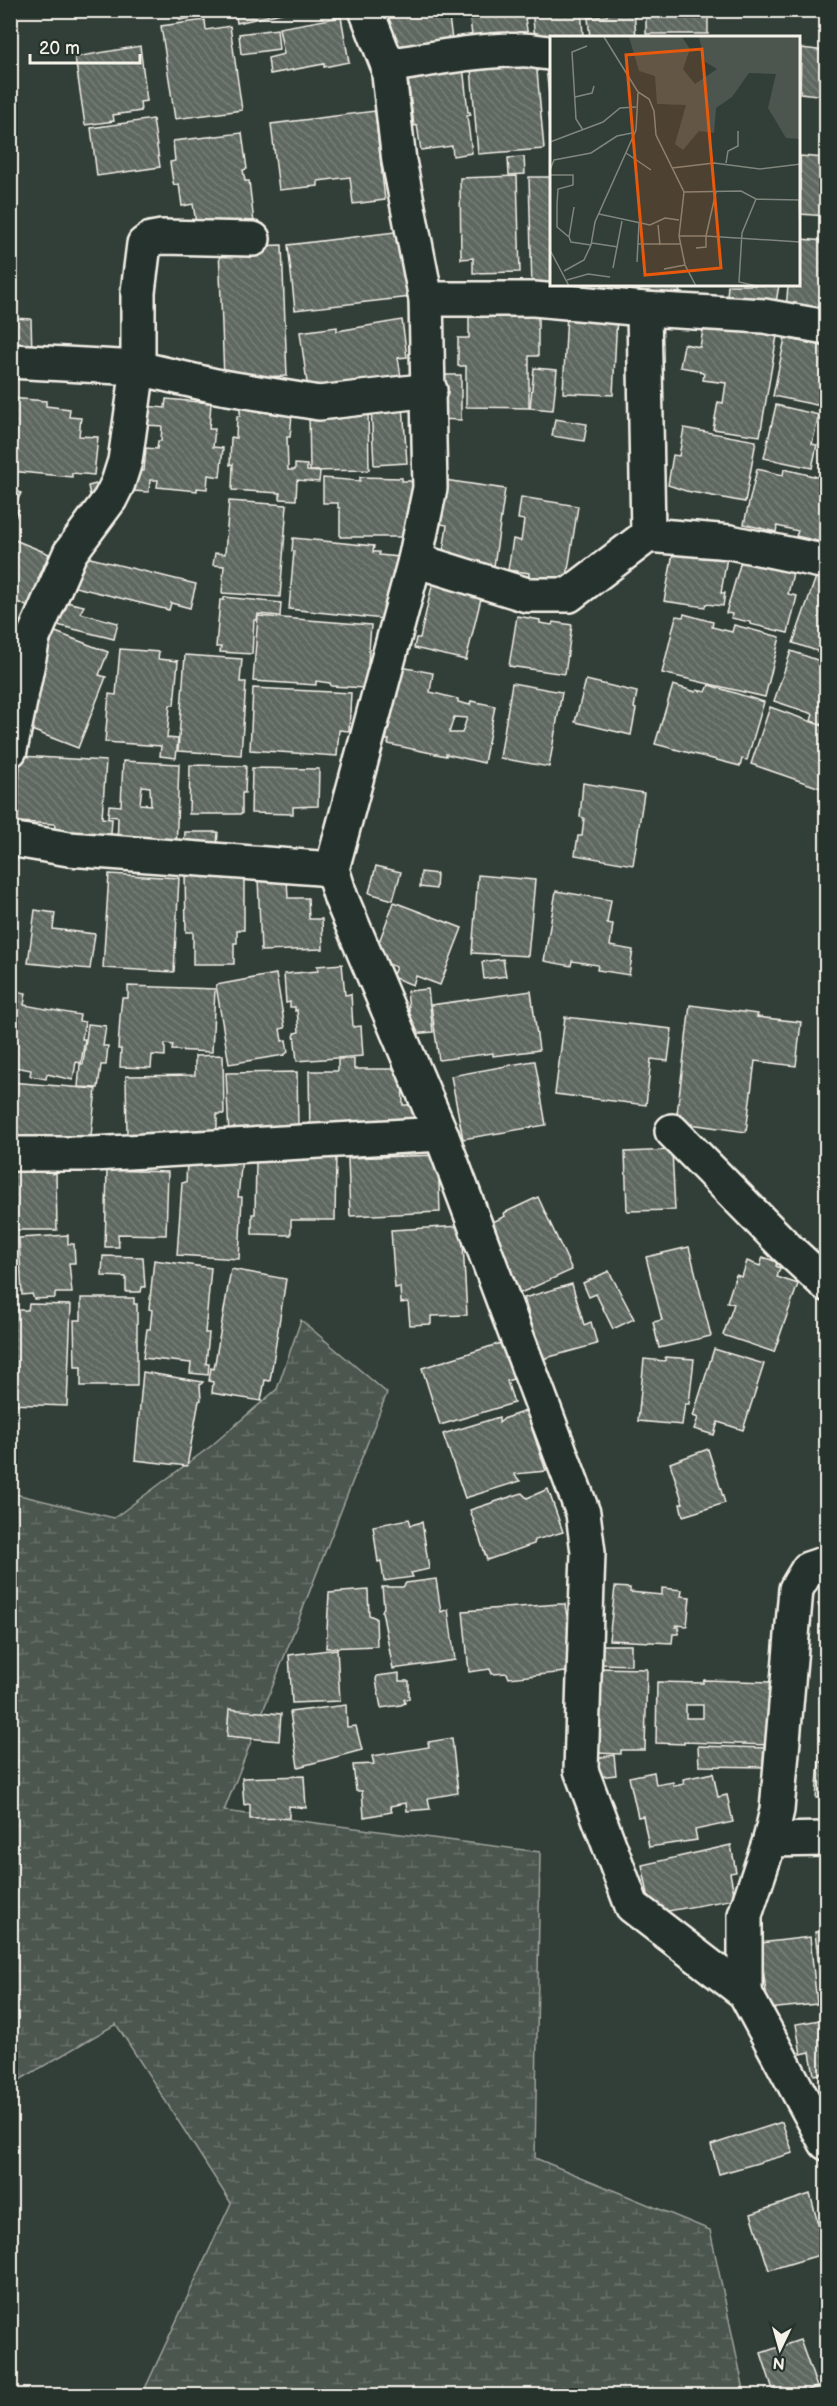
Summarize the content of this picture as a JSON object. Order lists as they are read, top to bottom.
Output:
{
  "scale_bar": "20 m",
  "north": "bottom"
}
